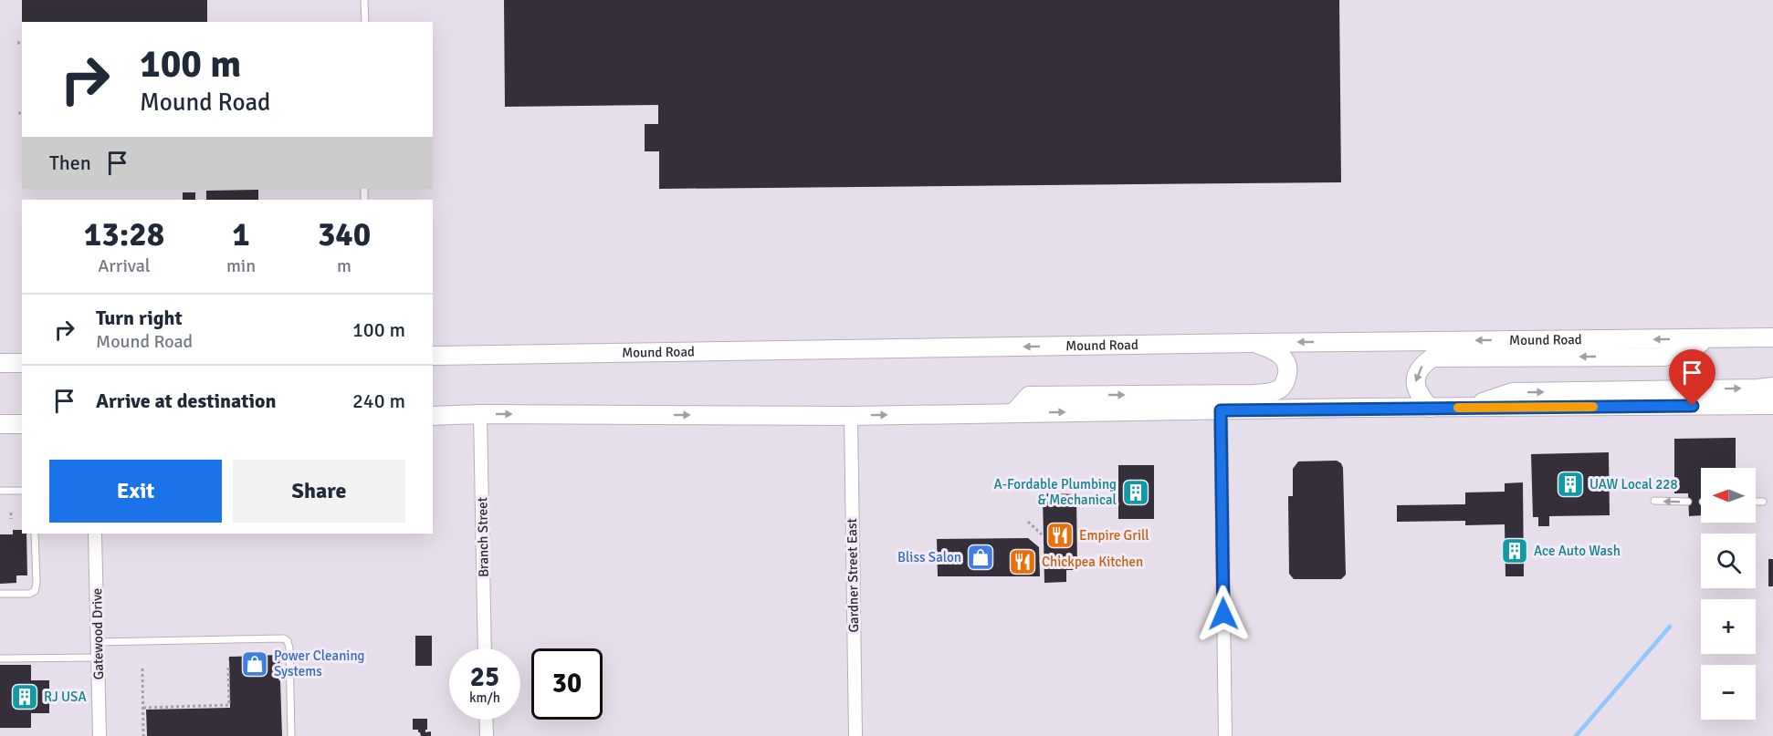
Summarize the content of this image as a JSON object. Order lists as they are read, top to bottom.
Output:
{
  "streets": {
    "main road": ["Mound Road"],
    "street": ["Branch Street", "Gardner Street East", "Gatewood Drive"]
  },
  "places": {
    "building": [
      "UAW Local 228",
      "A-Fordable Plumbing & Mechanical",
      "Ace Auto Wash",
      "RJ USA"
    ],
    "restaurant": ["Empire Grill", "Chickpea Kitchen"],
    "shop": ["Bliss Salon", "Power Cleaning Systems"]
  },
  "north": "left",
  "page": {
    "turn": ["100 m", "Mound Road"],
    "then": "Then",
    "eta": [
      "13:28",
      "Arrival",
      "1",
      "min",
      "340",
      "m"
    ],
    "list": [
      {
        "name": "Turn right",
        "note": "Mound Road",
        "value": "100 m"
      },
      {
        "name": "Arrive at destination",
        "value": "240 m"
      }
    ],
    "buttons": ["Exit", "Share"],
    "map_buttons": ["+", "−"],
    "speed": "25 km/h",
    "limit": "30"
  }
}
